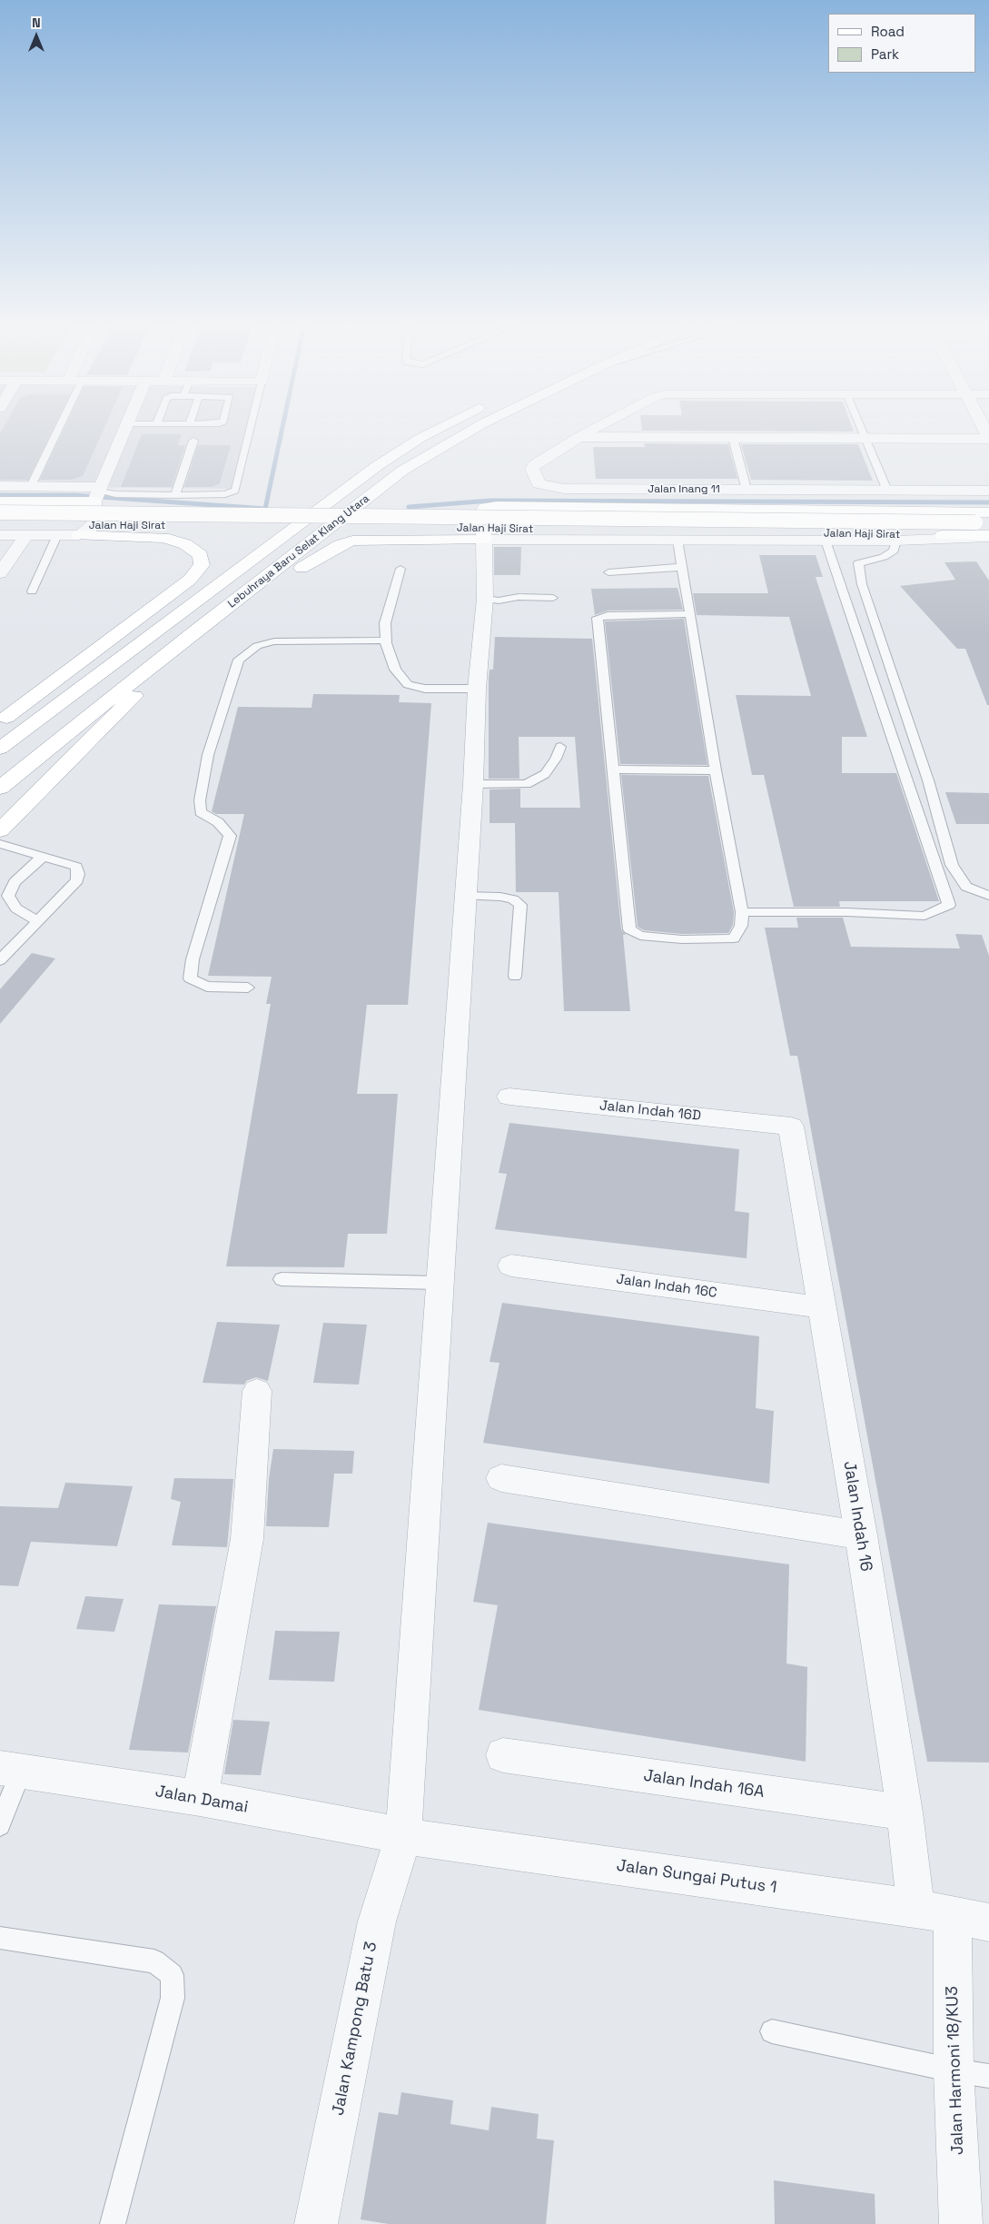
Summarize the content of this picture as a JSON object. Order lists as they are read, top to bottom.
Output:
{
  "streets": {
    "main road": ["Jalan Haji Sirat", "Lebuhraya Baru Selat Klang Utara"],
    "street": [
      "Jalan Inang 11",
      "Jalan Indah 16D",
      "Jalan Indah 16C",
      "Jalan Indah 16",
      "Jalan Indah 16A",
      "Jalan Damai",
      "Jalan Sungai Putus 1",
      "Jalan Kampong Batu 3",
      "Jalan Harmoni 18/KU3"
    ]
  },
  "crossings": [
    ["Jalan Indah 16D", "Jalan Indah 16"],
    ["Jalan Indah 16C", "Jalan Indah 16"],
    ["Jalan Indah 16", "Jalan Indah 16A"],
    ["Jalan Indah 16", "Jalan Sungai Putus 1"],
    ["Jalan Damai", "Jalan Sungai Putus 1"],
    ["Jalan Damai", "Jalan Kampong Batu 3"],
    ["Jalan Sungai Putus 1", "Jalan Kampong Batu 3"],
    ["Jalan Sungai Putus 1", "Jalan Harmoni 18/KU3"]
  ],
  "legend": ["Road", "Park"],
  "north": "top"
}
